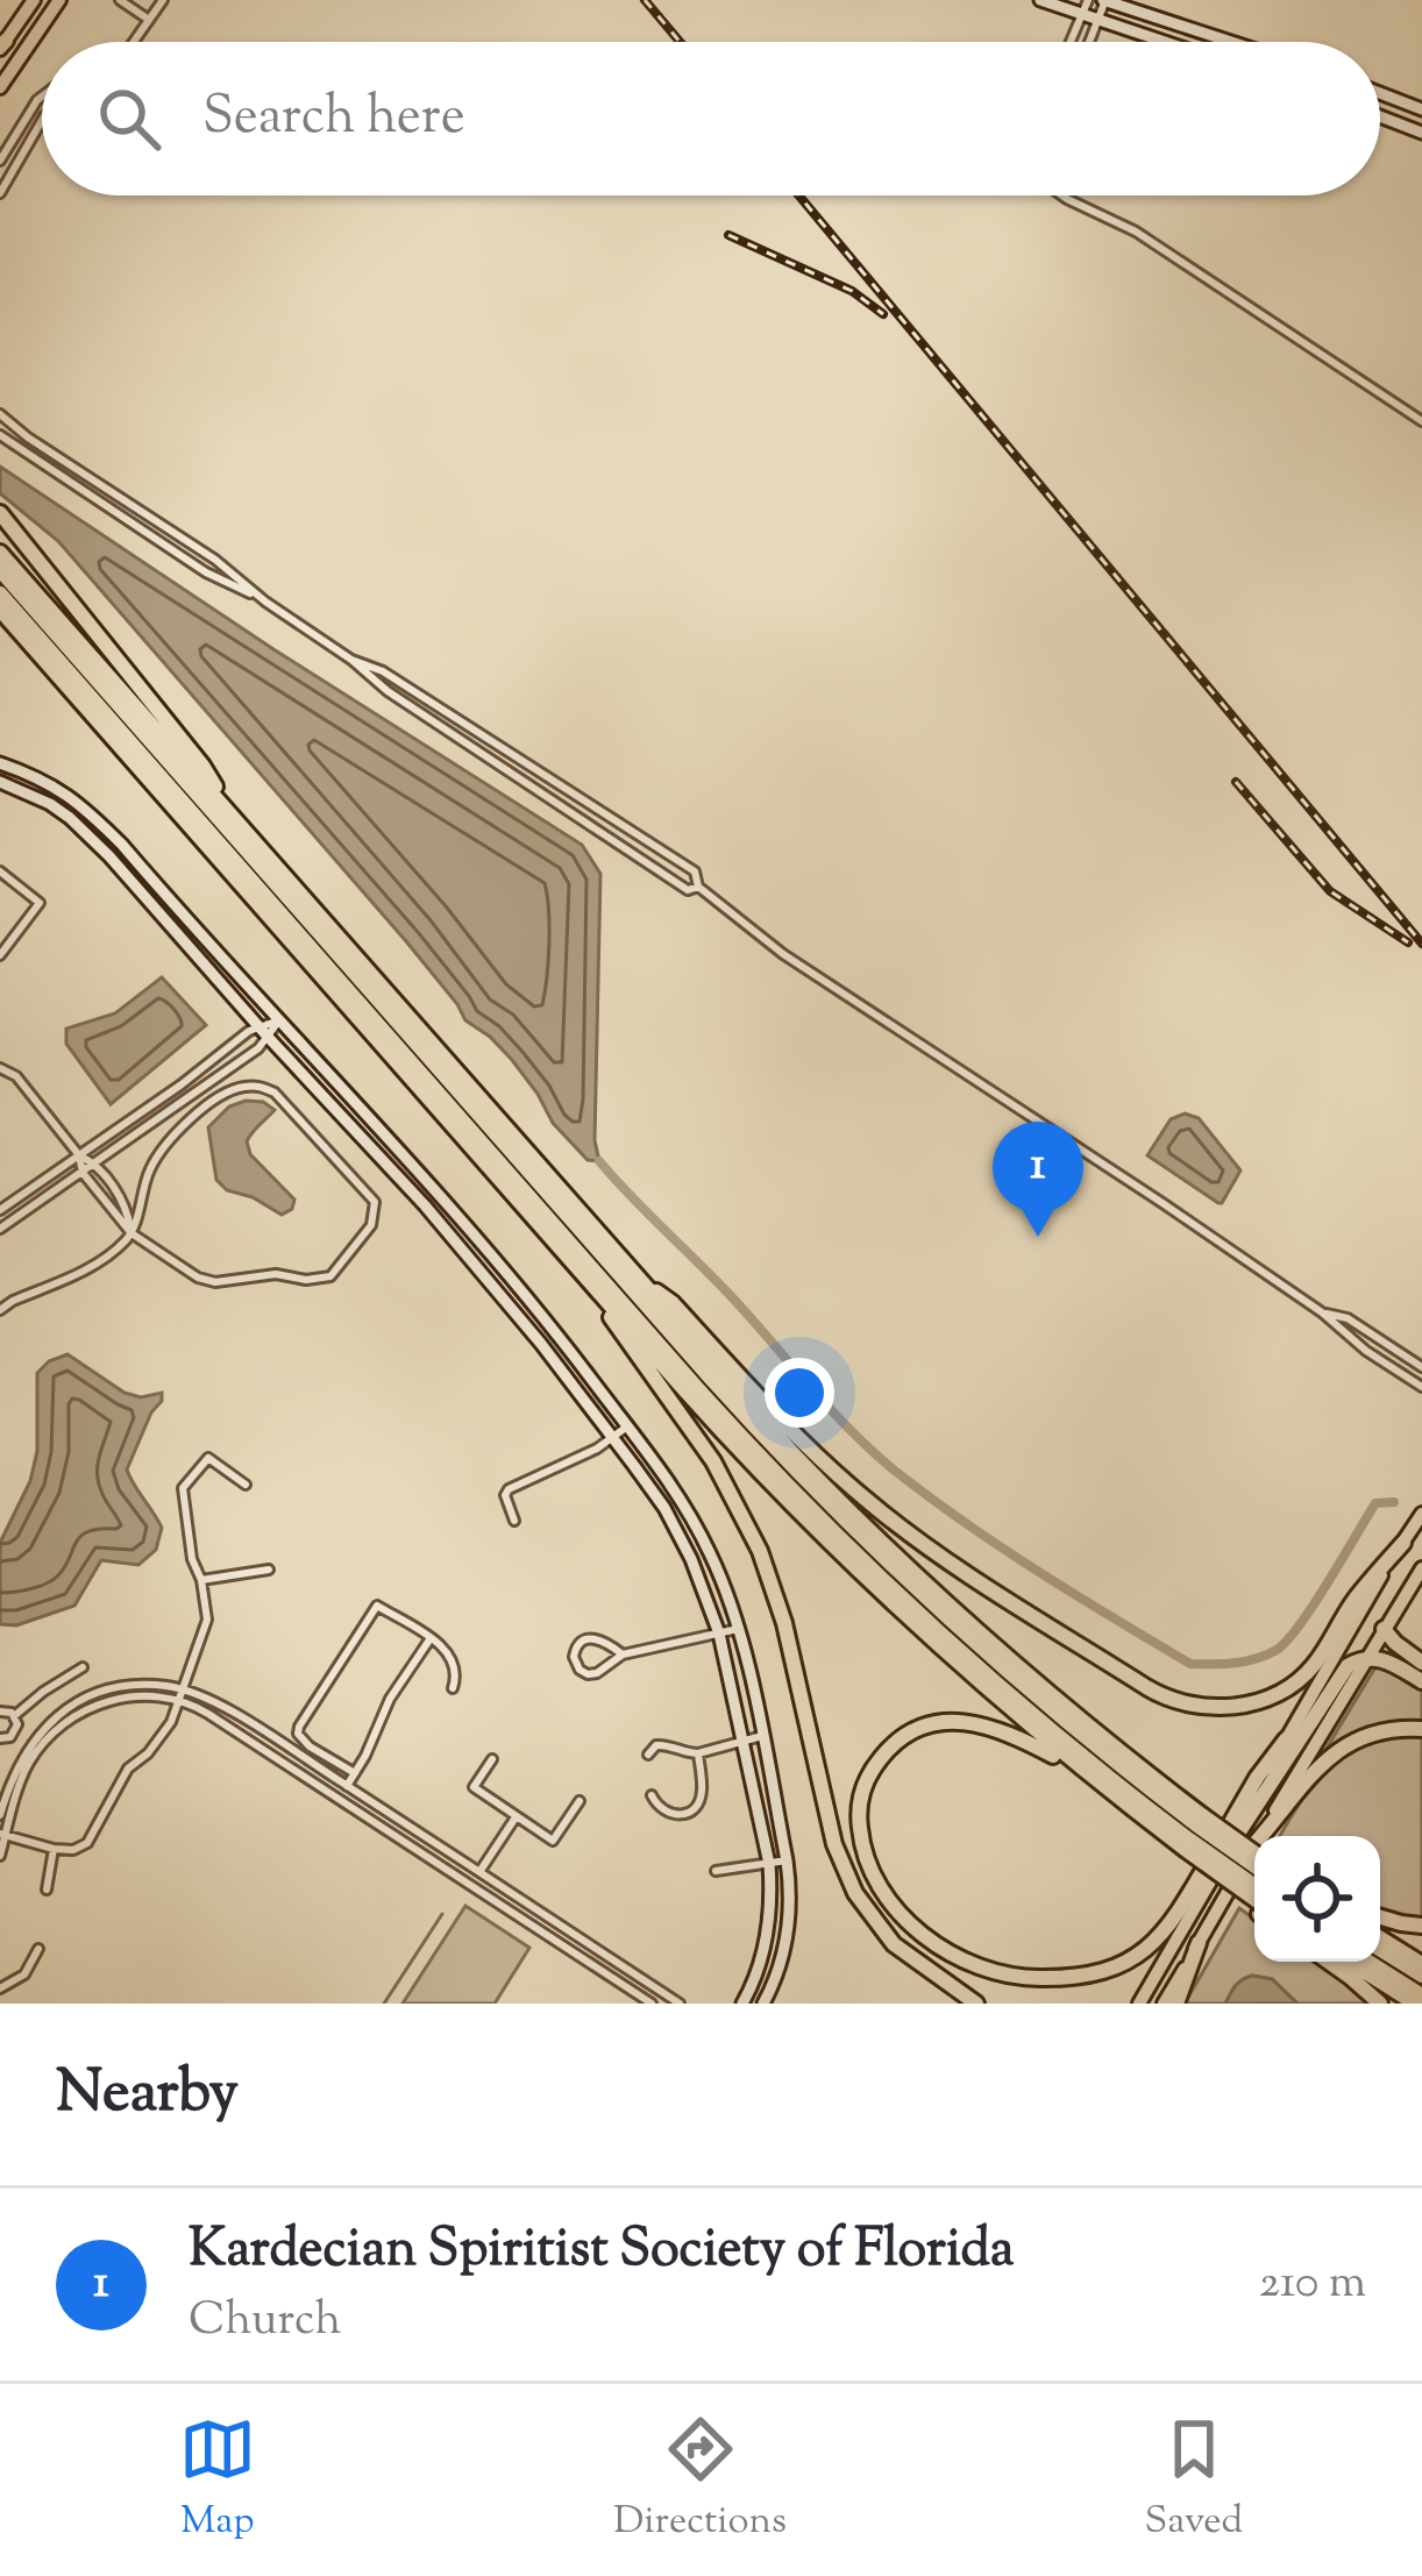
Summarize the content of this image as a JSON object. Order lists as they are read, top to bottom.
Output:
{
  "page": {
    "search": "Search here",
    "pins": "1",
    "heading": "Nearby",
    "list": [
      {
        "mark": "1",
        "name": "Kardecian Spiritist Society of Florida",
        "note": "Church",
        "value": "210 m"
      }
    ],
    "nav": ["Map", "Directions", "Saved"]
  }
}
